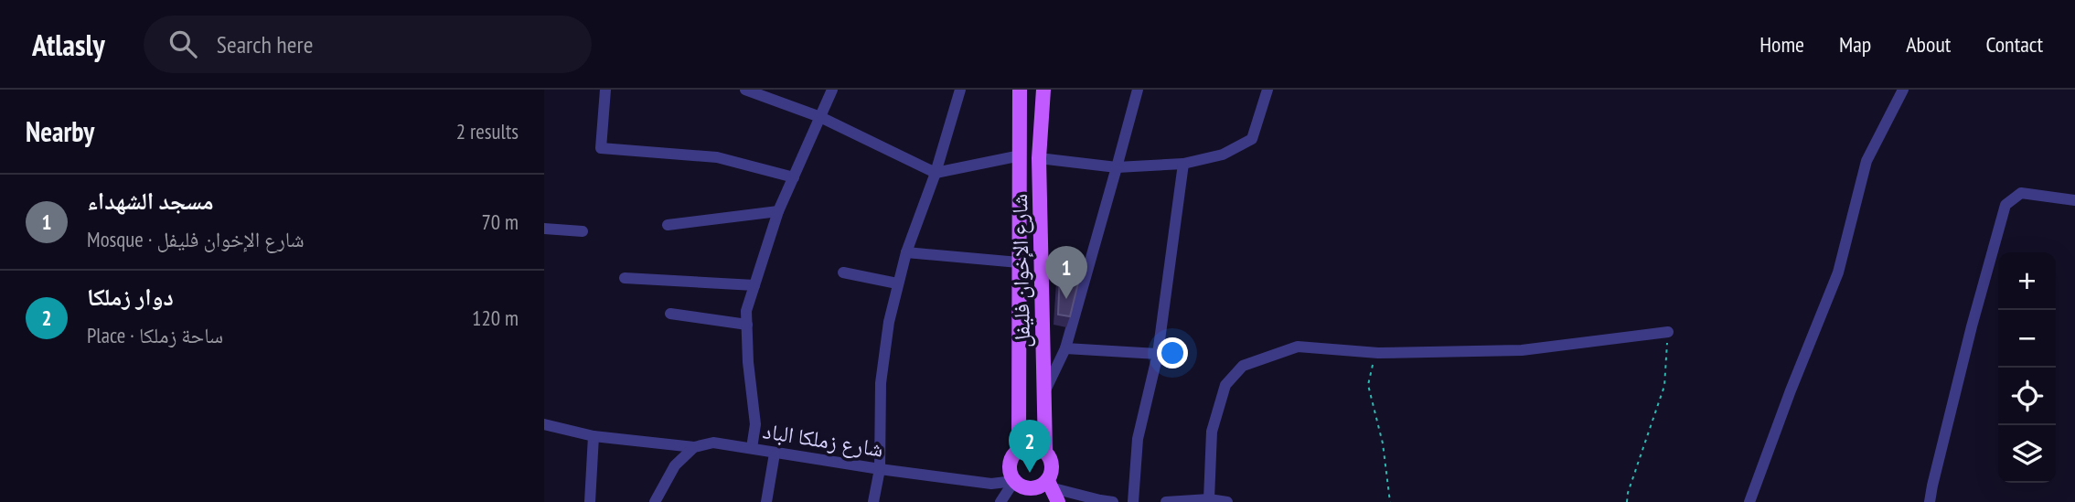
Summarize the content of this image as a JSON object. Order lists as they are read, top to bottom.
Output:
{
  "streets": {
    "main road": ["شارع الإخوان فليفل"],
    "street": ["شارع زملكا الباد"]
  },
  "crossings": [
    ["شارع الإخوان فليفل", "شارع زملكا الباد"]
  ],
  "page": {
    "header": "Atlasly",
    "search": "Search here",
    "nav": [
      "Home",
      "Map",
      "About",
      "Contact"
    ],
    "heading": ["Nearby", "2 results"],
    "list": [
      {
        "mark": "1",
        "name": "مسجد الشهداء",
        "note": "Mosque · شارع الإخوان فليفل",
        "value": "70 m"
      },
      {
        "mark": "2",
        "name": "دوار زملكا",
        "note": "Place · ساحة زملكا",
        "value": "120 m"
      }
    ],
    "pins": ["1", "2"],
    "map_buttons": ["+", "−"]
  }
}
